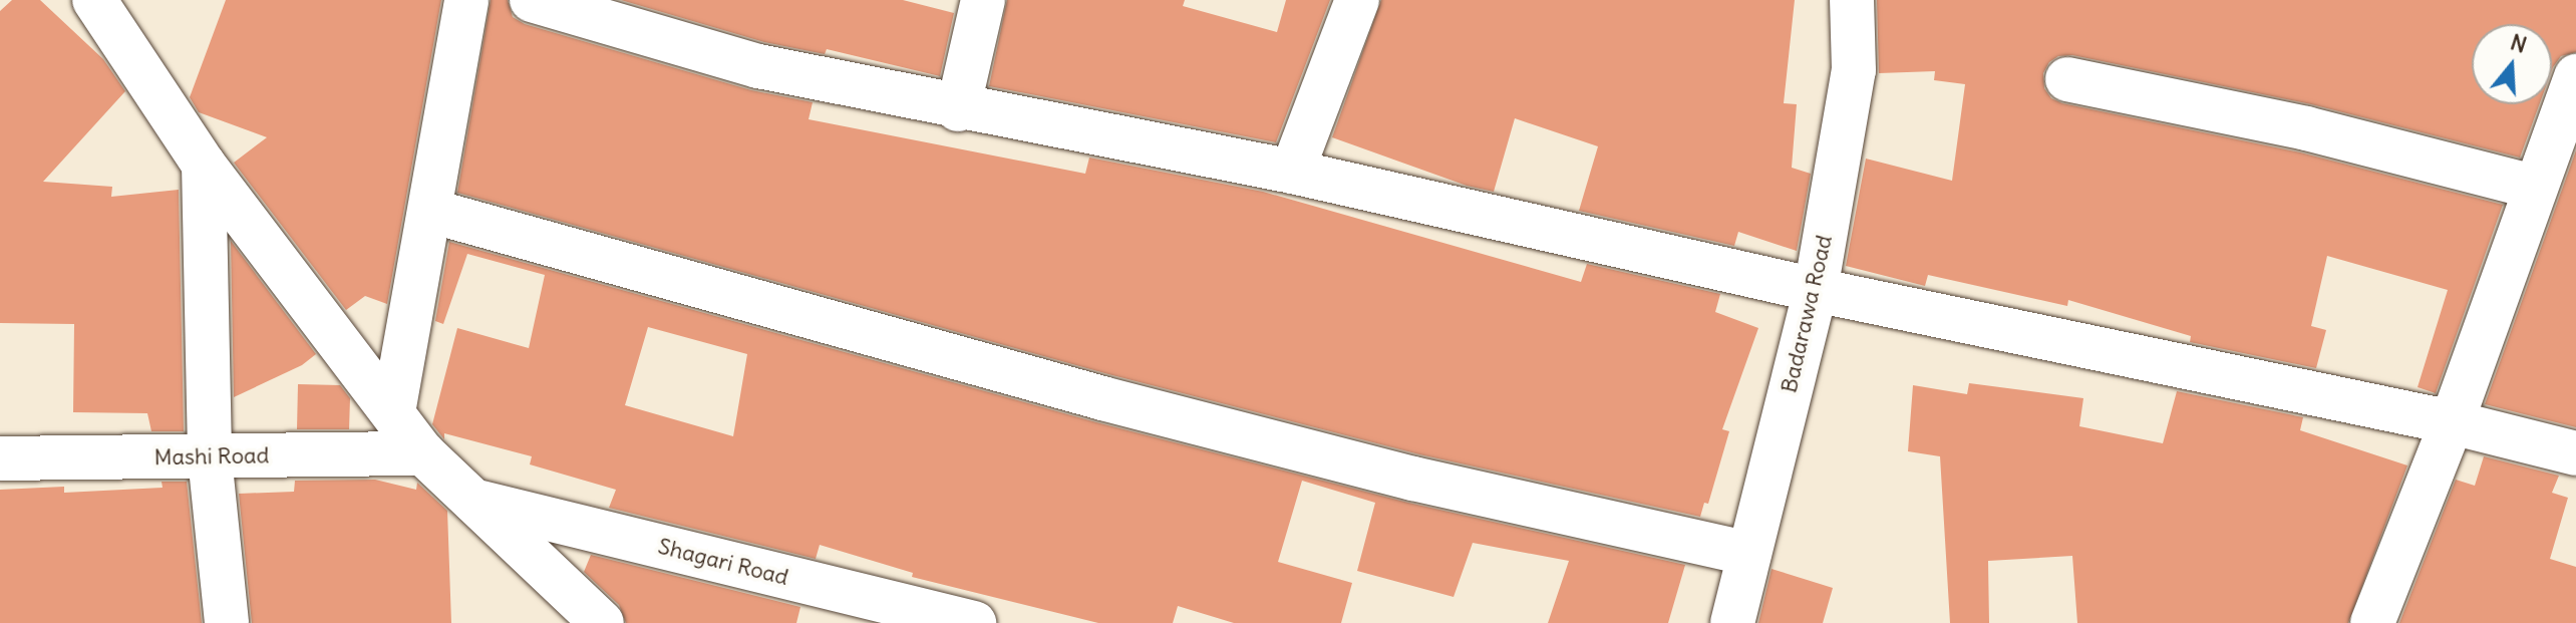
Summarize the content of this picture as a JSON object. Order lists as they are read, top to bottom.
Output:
{
  "streets": {
    "street": ["Badarawa Road", "Mashi Road", "Shagari Road"]
  },
  "north": "top"
}
